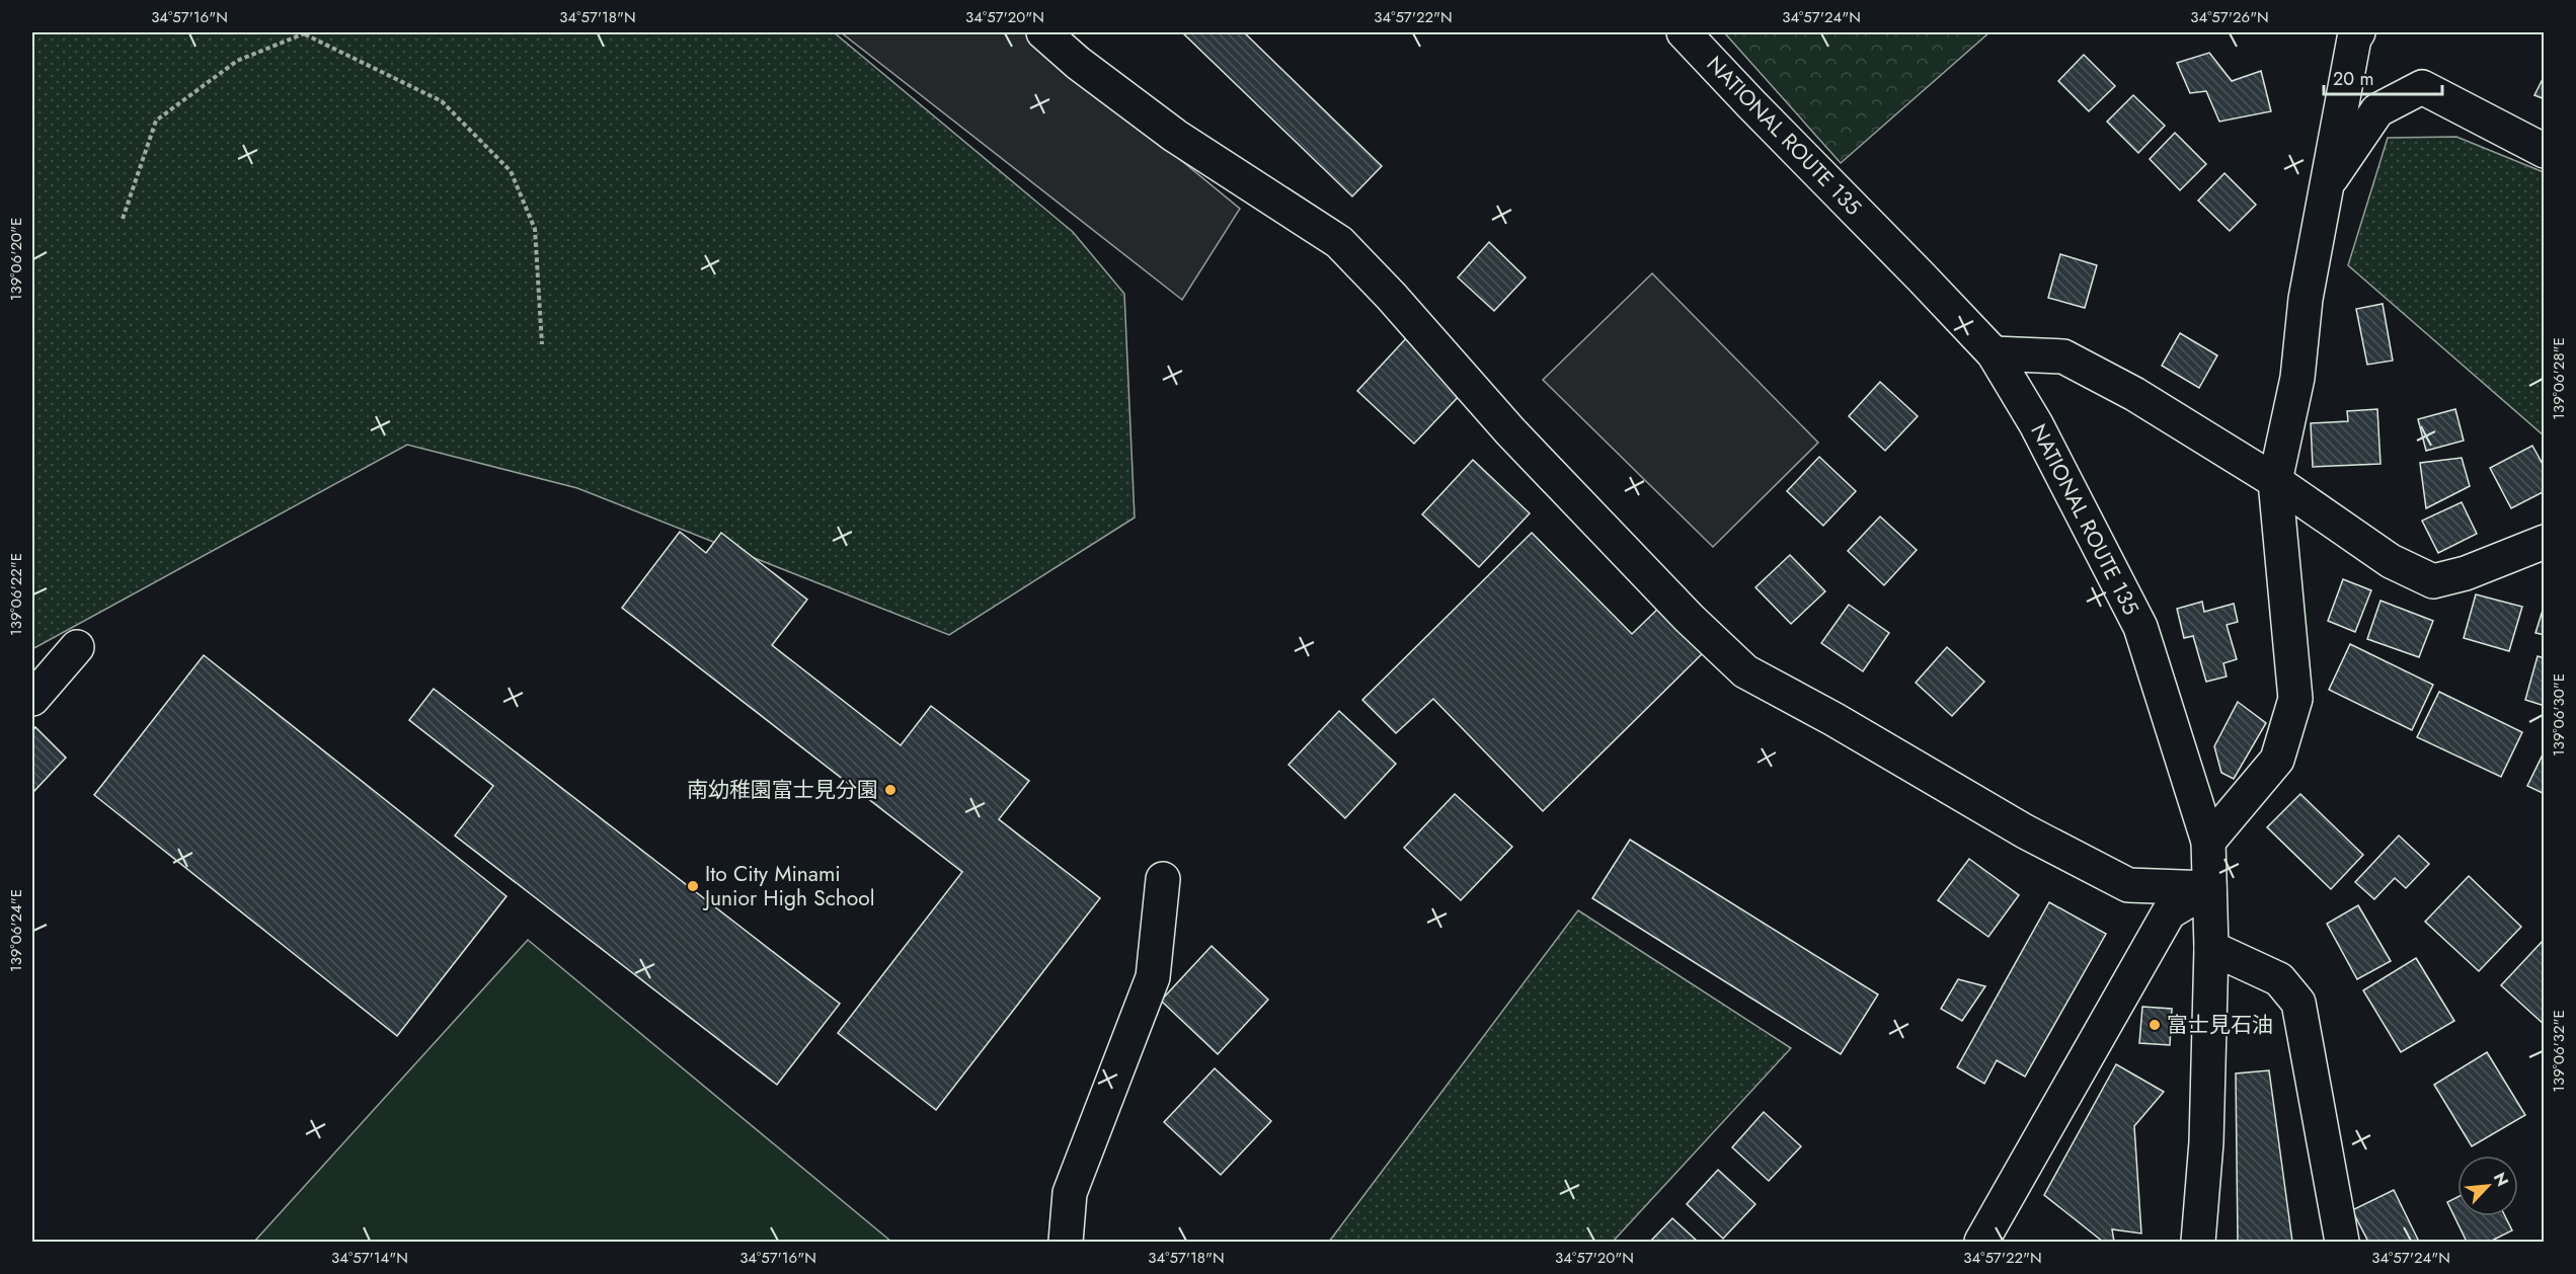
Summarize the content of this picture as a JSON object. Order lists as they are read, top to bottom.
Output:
{
  "streets": {
    "main road": ["NATIONAL ROUTE 135"]
  },
  "places": ["南幼稚園富士見分園", "Ito City Minami Junior High School", "富士見石油"],
  "scale_bar": "20 m",
  "north": "top right",
  "coordinates": [
    "34°57'16\"N",
    "34°57'18\"N",
    "34°57'20\"N",
    "34°57'22\"N",
    "34°57'24\"N",
    "34°57'26\"N",
    "139°06'20\"E",
    "139°06'28\"E",
    "139°06'22\"E",
    "139°06'30\"E",
    "139°06'24\"E",
    "139°06'32\"E",
    "34°57'14\"N"
  ]
}
